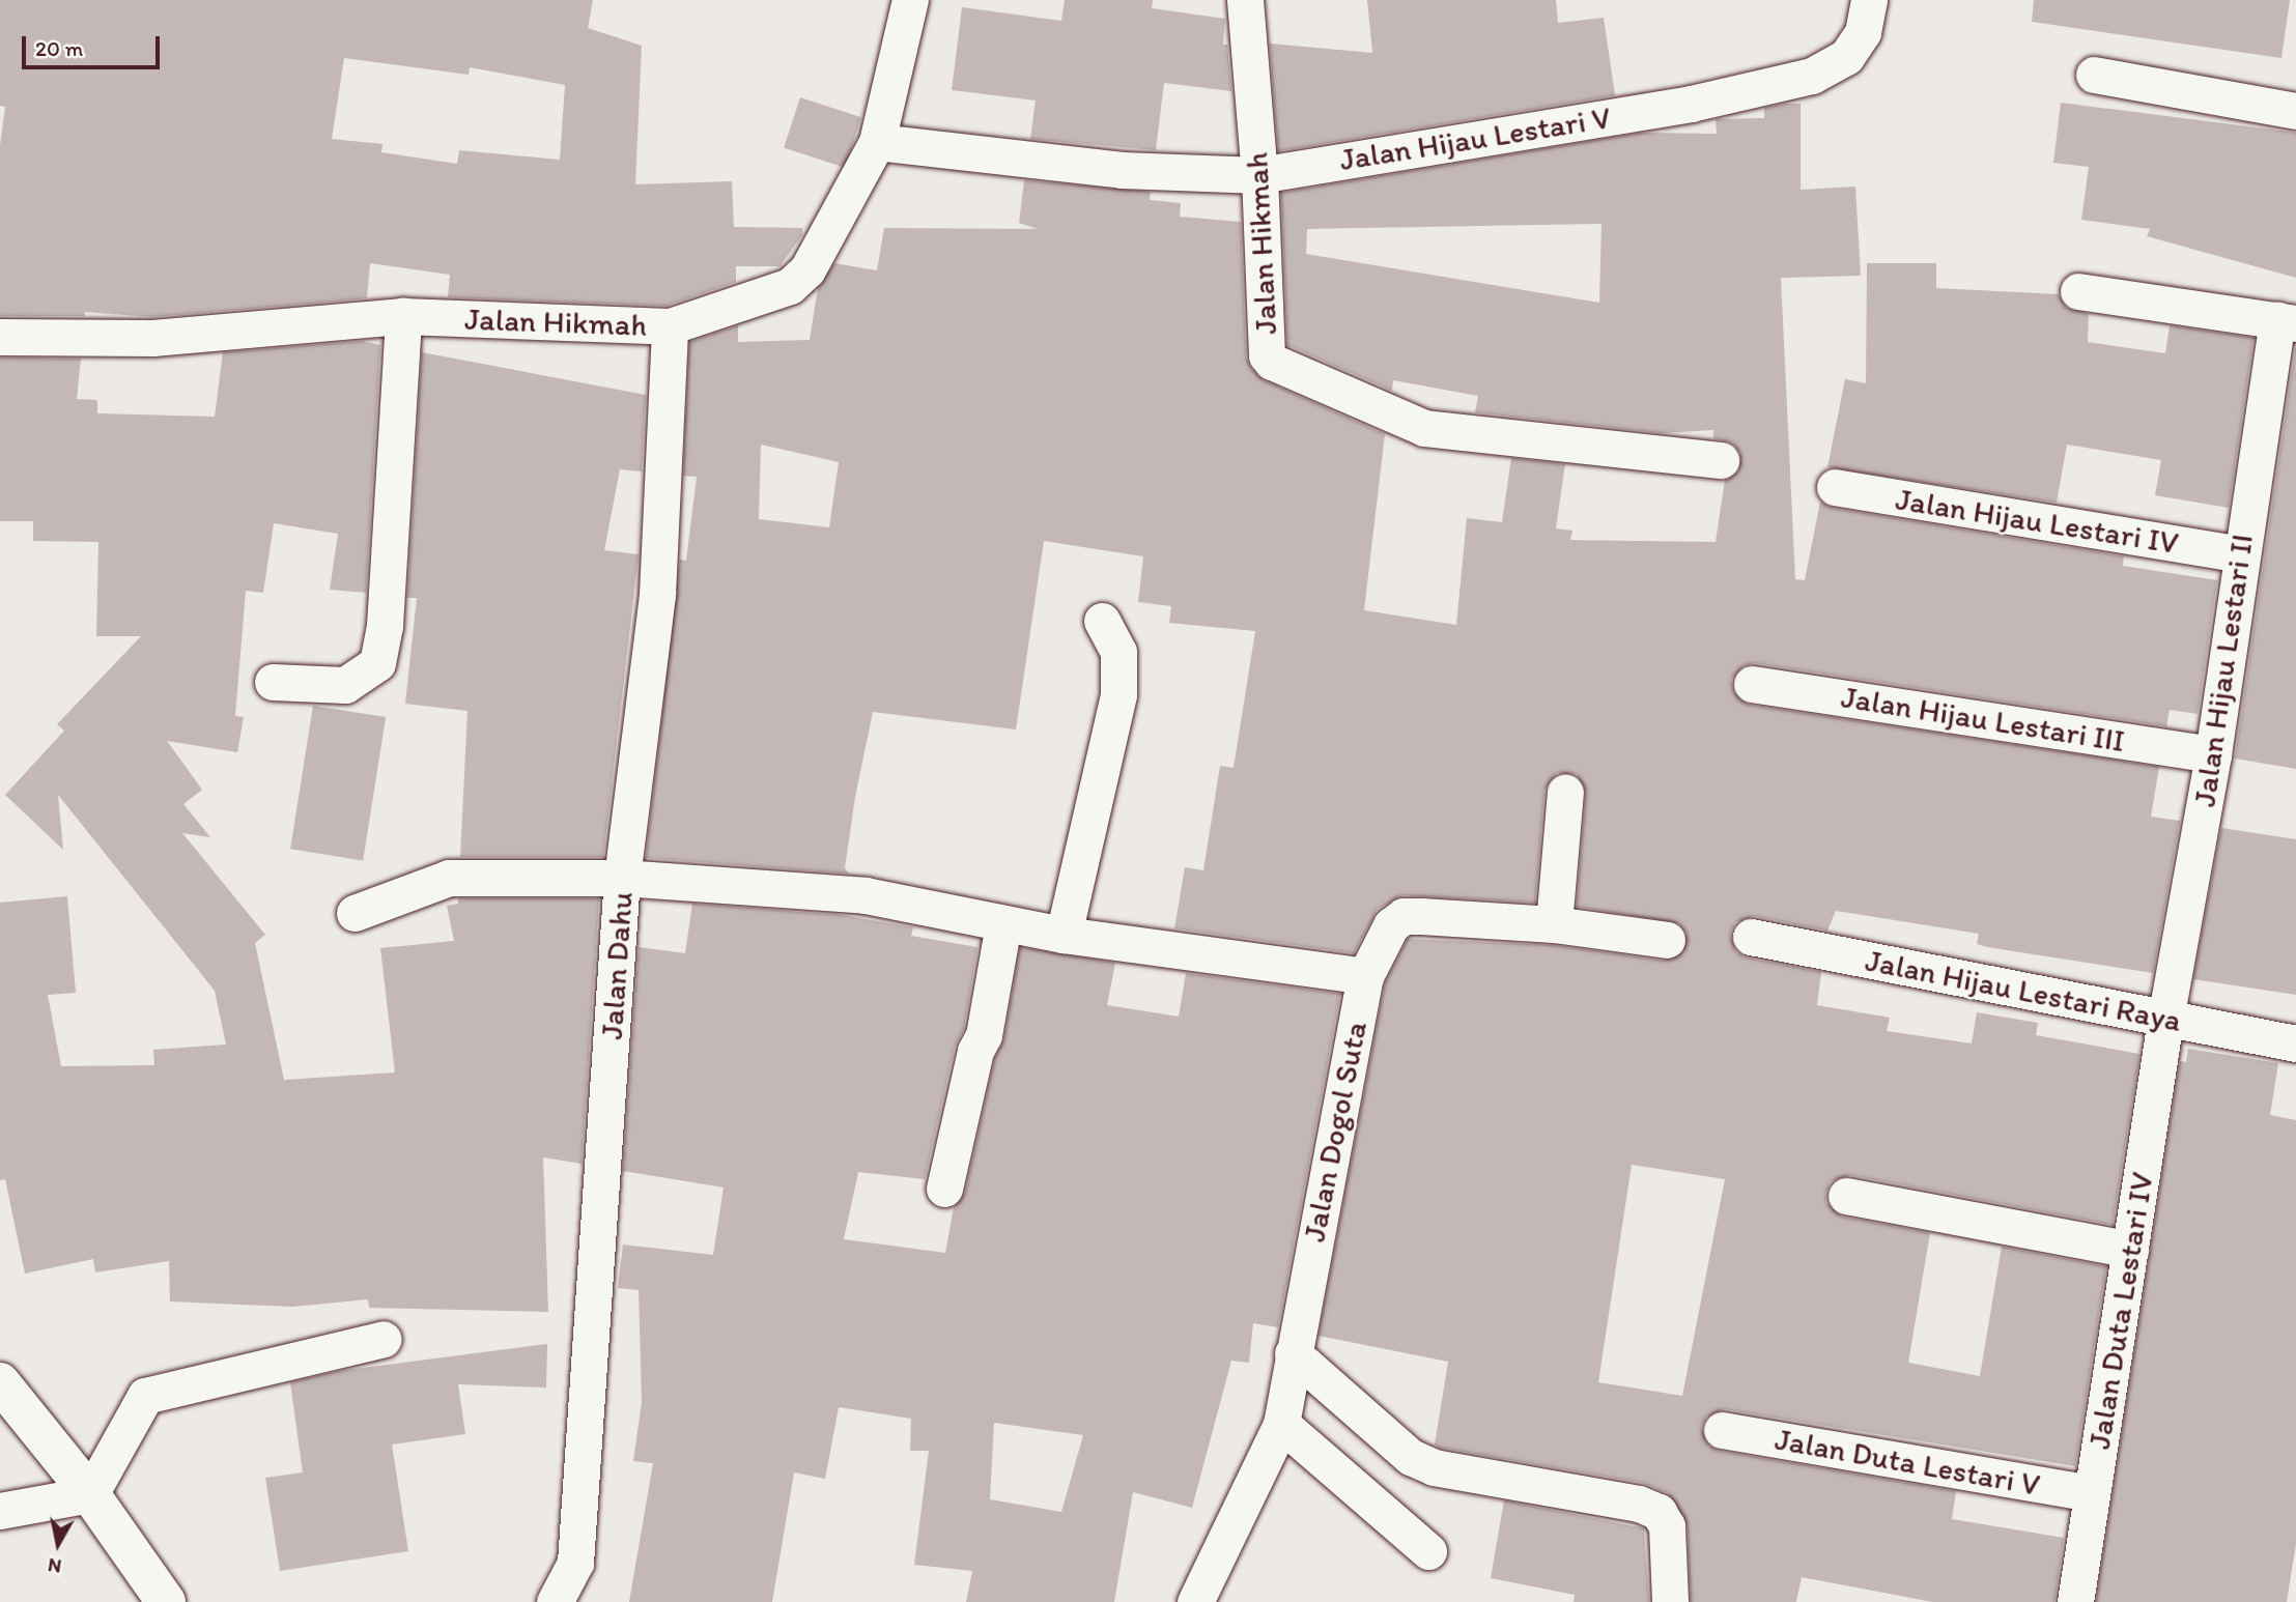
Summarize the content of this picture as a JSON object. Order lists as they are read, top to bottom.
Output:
{
  "streets": {
    "street": [
      "Jalan Hijau Lestari V",
      "Jalan Hikmah",
      "Jalan Hijau Lestari IV",
      "Jalan Hijau Lestari II",
      "Jalan Hijau Lestari III",
      "Jalan Dahu",
      "Jalan Hijau Lestari Raya",
      "Jalan Dogol Suta",
      "Jalan Duta Lestari IV",
      "Jalan Duta Lestari V"
    ]
  },
  "crossings": [
    ["Jalan Hijau Lestari V", "Jalan Hikmah"],
    ["Jalan Hikmah", "Jalan Dahu"],
    ["Jalan Hijau Lestari IV", "Jalan Hijau Lestari II"],
    ["Jalan Hijau Lestari II", "Jalan Hijau Lestari III"],
    ["Jalan Hijau Lestari II", "Jalan Hijau Lestari Raya"],
    ["Jalan Hijau Lestari II", "Jalan Duta Lestari IV"],
    ["Jalan Hijau Lestari Raya", "Jalan Duta Lestari IV"],
    ["Jalan Duta Lestari IV", "Jalan Duta Lestari V"]
  ],
  "scale_bar": "20 m",
  "north": "bottom"
}
